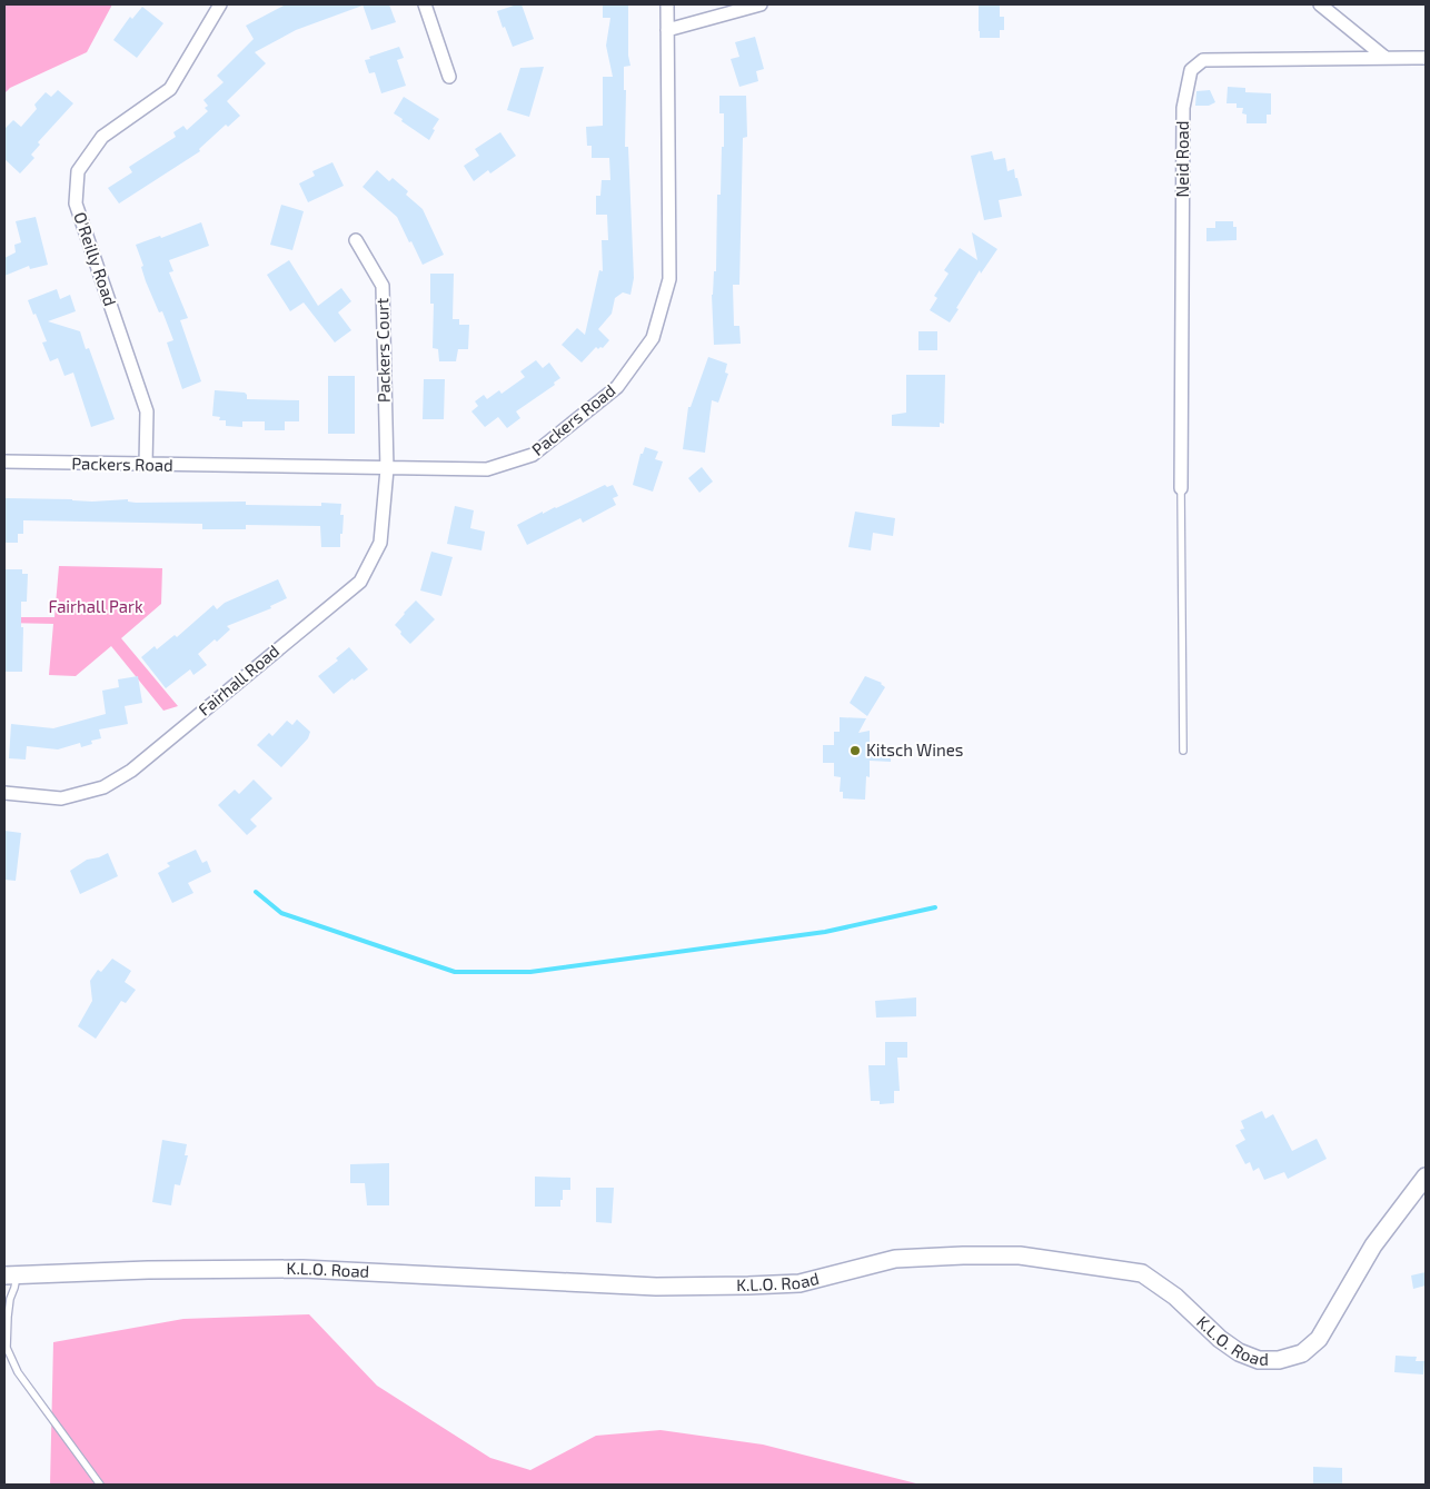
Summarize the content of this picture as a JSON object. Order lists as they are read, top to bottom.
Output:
{
  "streets": {
    "main road": ["K.L.O. Road"],
    "street": [
      "Neid Road",
      "O'Reilly Road",
      "Packers Court",
      "Packers Road",
      "Fairhall Road"
    ]
  },
  "crossings": [
    ["O'Reilly Road", "Packers Road"],
    ["Packers Court", "Packers Road"],
    ["Packers Court", "Fairhall Road"],
    ["Packers Road", "Fairhall Road"]
  ],
  "parks": ["Fairhall Park"],
  "places": ["Kitsch Wines"]
}
